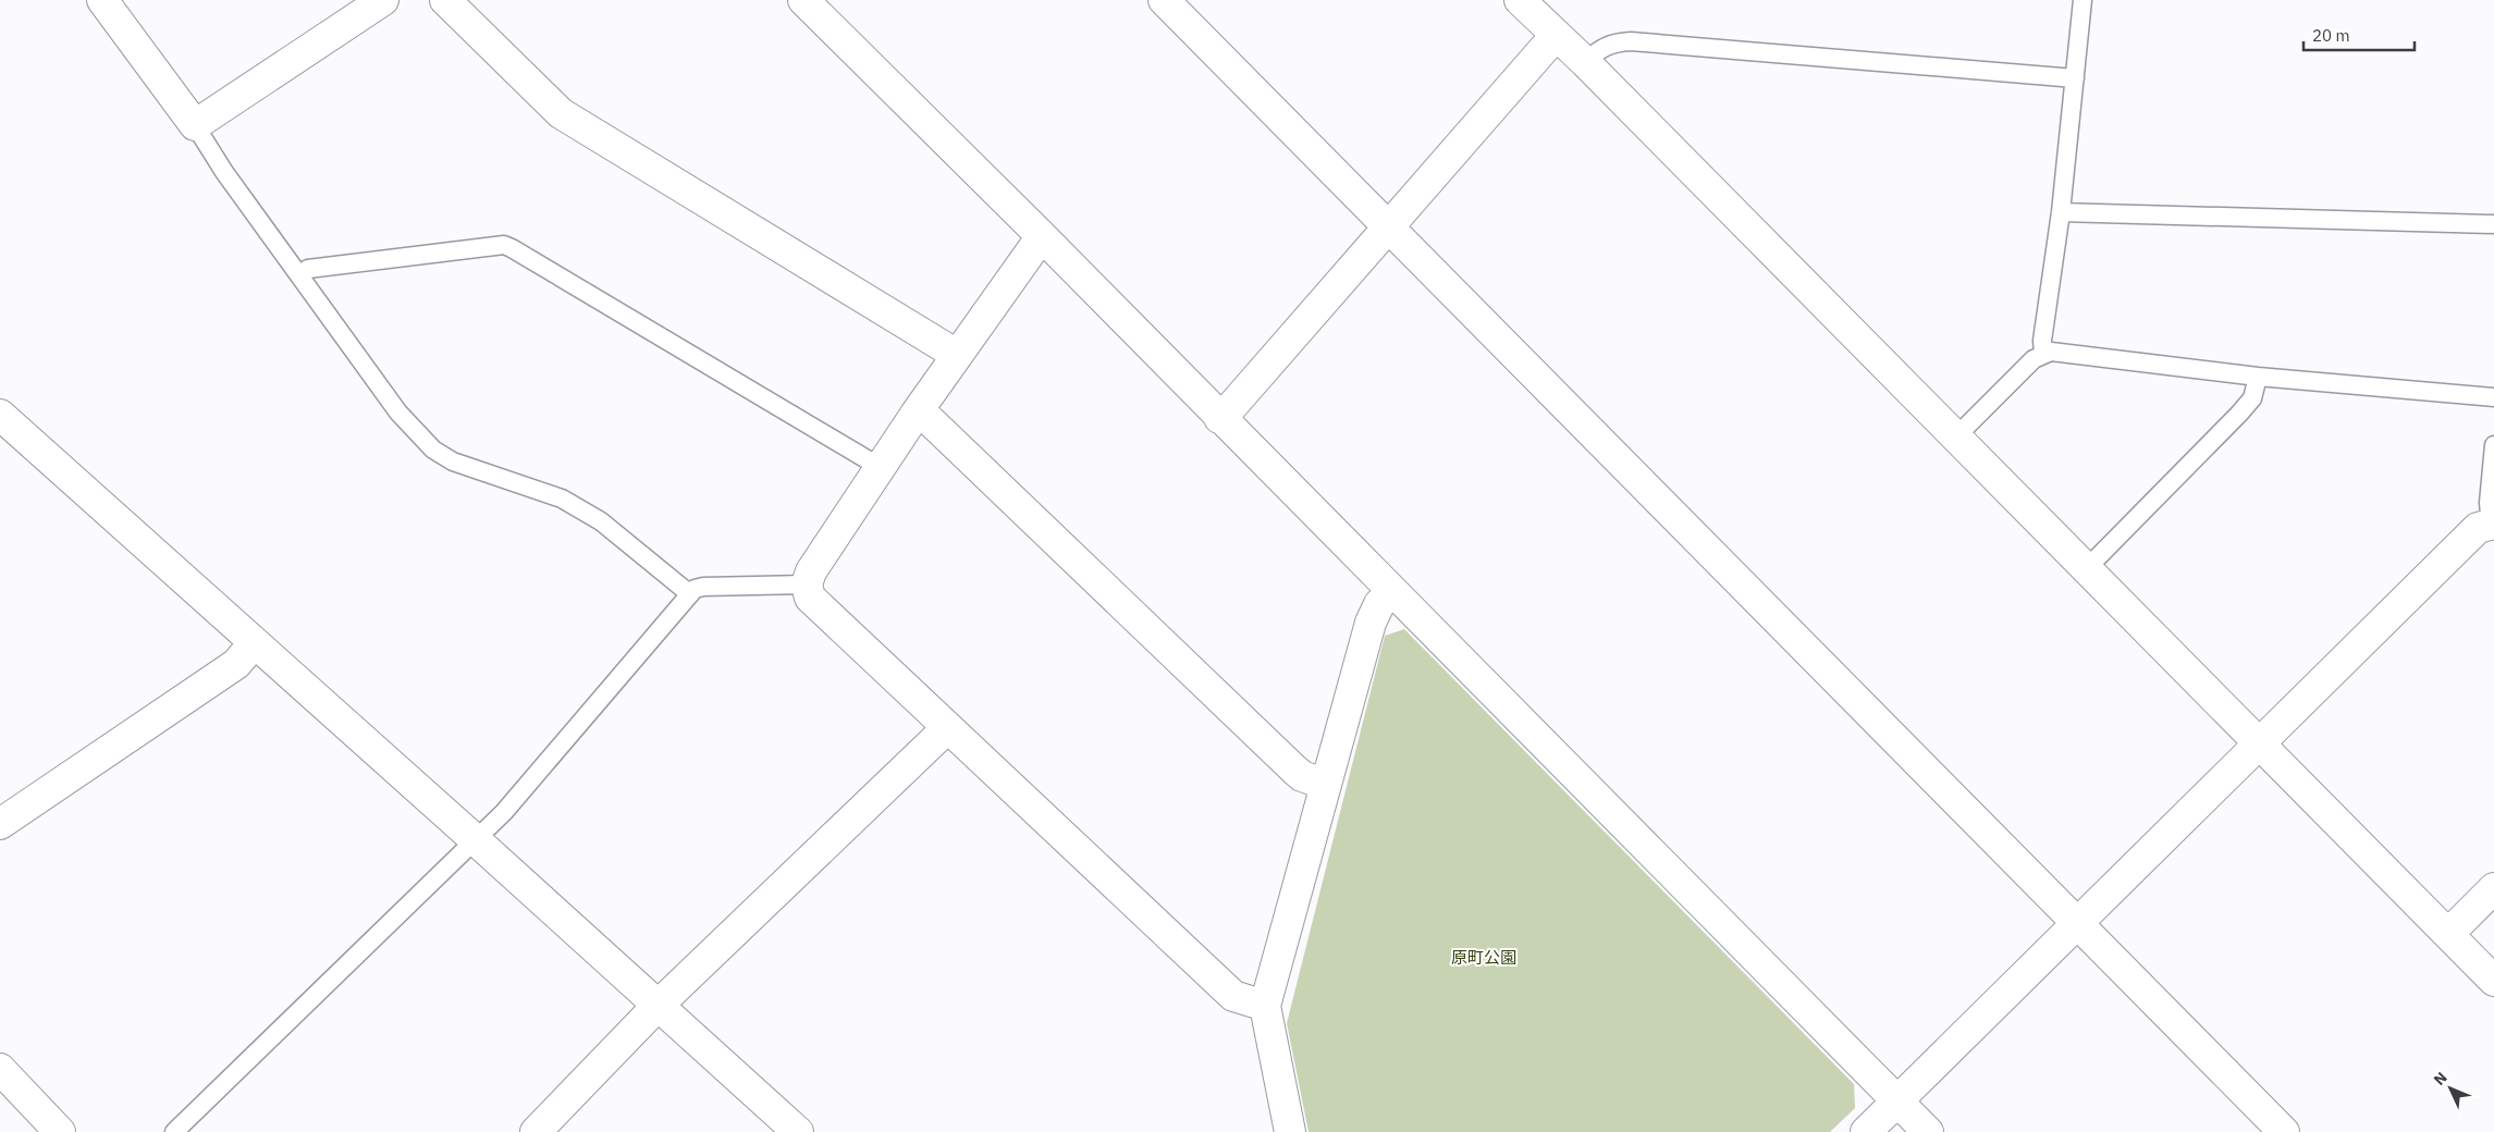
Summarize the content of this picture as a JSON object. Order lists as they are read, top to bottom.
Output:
{
  "parks": ["原町公園"],
  "scale_bar": "20 m",
  "north": "top left"
}
